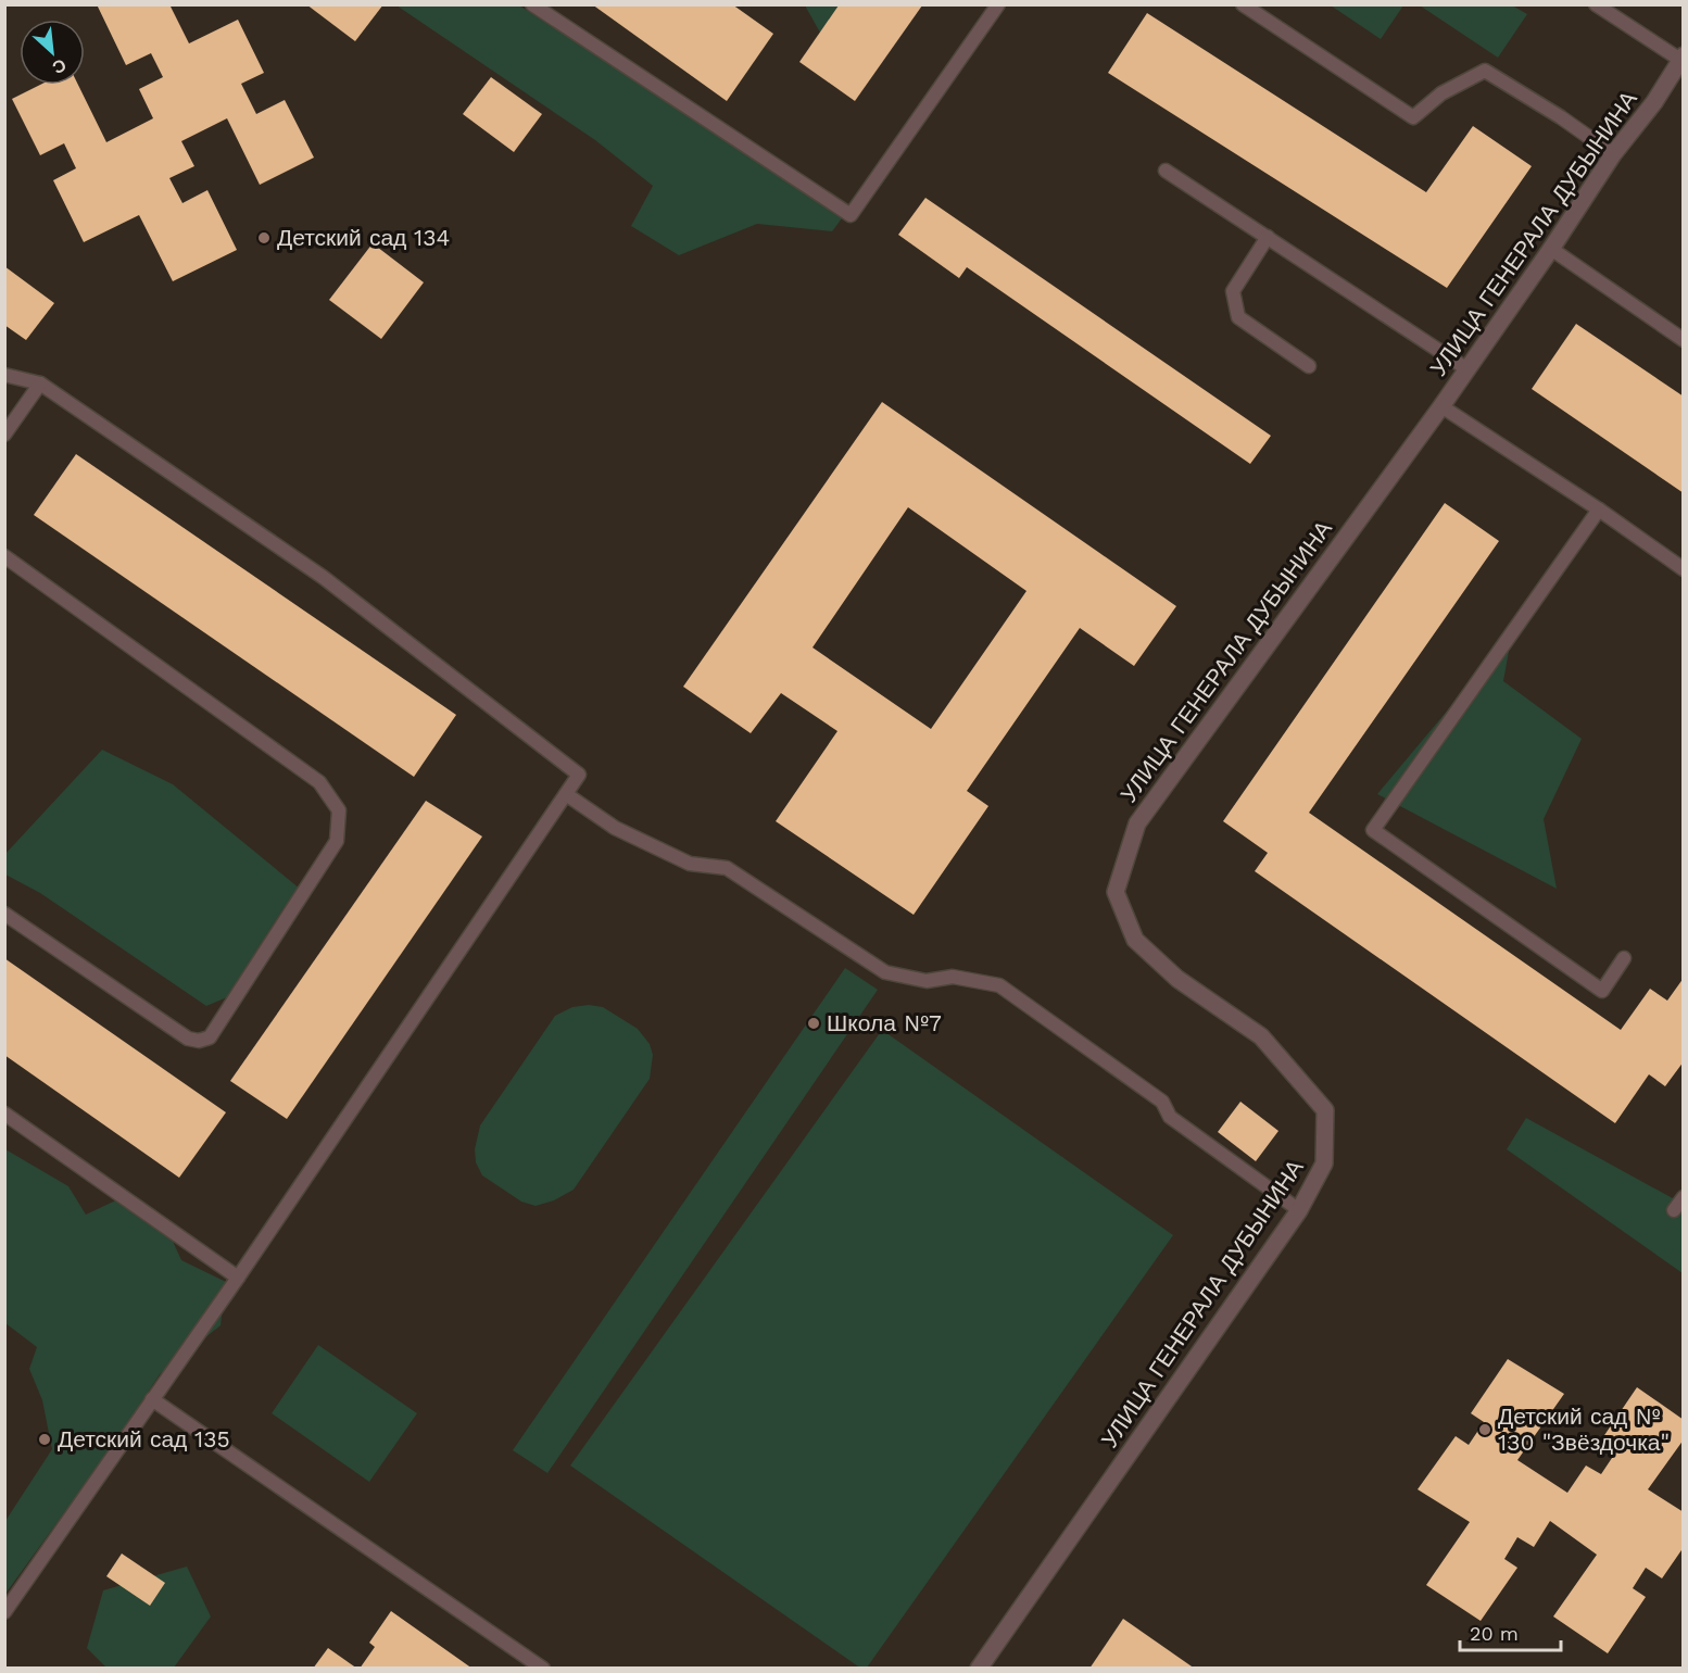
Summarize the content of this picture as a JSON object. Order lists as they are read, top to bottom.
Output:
{
  "streets": {
    "street": ["УЛИЦА ГЕНЕРАЛА ДУБЫНИНА"]
  },
  "places": [
    "Детский сад 134",
    "Школа №7",
    "Детский сад № 130 \"Звёздочка\"",
    "Детский сад 135"
  ],
  "scale_bar": "20 m",
  "north": "bottom right"
}
